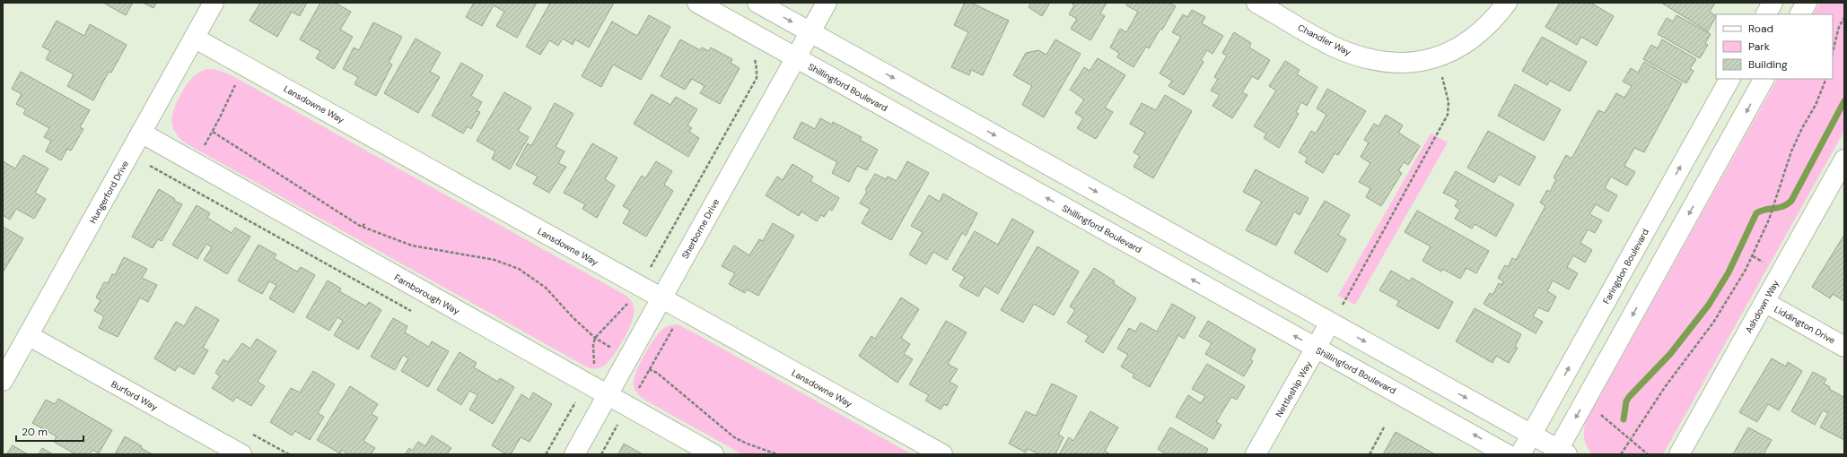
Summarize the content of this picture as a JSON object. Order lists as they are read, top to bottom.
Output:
{
  "streets": {
    "street": [
      "Chandler Way",
      "Shillingford Boulevard",
      "Lansdowne Way",
      "Hungerford Drive",
      "Sherborne Drive",
      "Faringdon Boulevard",
      "Farnborough Way",
      "Ashdown Way",
      "Liddington Drive",
      "Nettleship Way",
      "Burford Way"
    ]
  },
  "crossings": [
    ["Shillingford Boulevard", "Sherborne Drive"],
    ["Shillingford Boulevard", "Nettleship Way"],
    ["Lansdowne Way", "Hungerford Drive"],
    ["Lansdowne Way", "Sherborne Drive"],
    ["Hungerford Drive", "Farnborough Way"],
    ["Hungerford Drive", "Burford Way"],
    ["Sherborne Drive", "Farnborough Way"],
    ["Ashdown Way", "Liddington Drive"]
  ],
  "legend": ["Road", "Park", "Building"],
  "scale_bar": "20 m"
}
